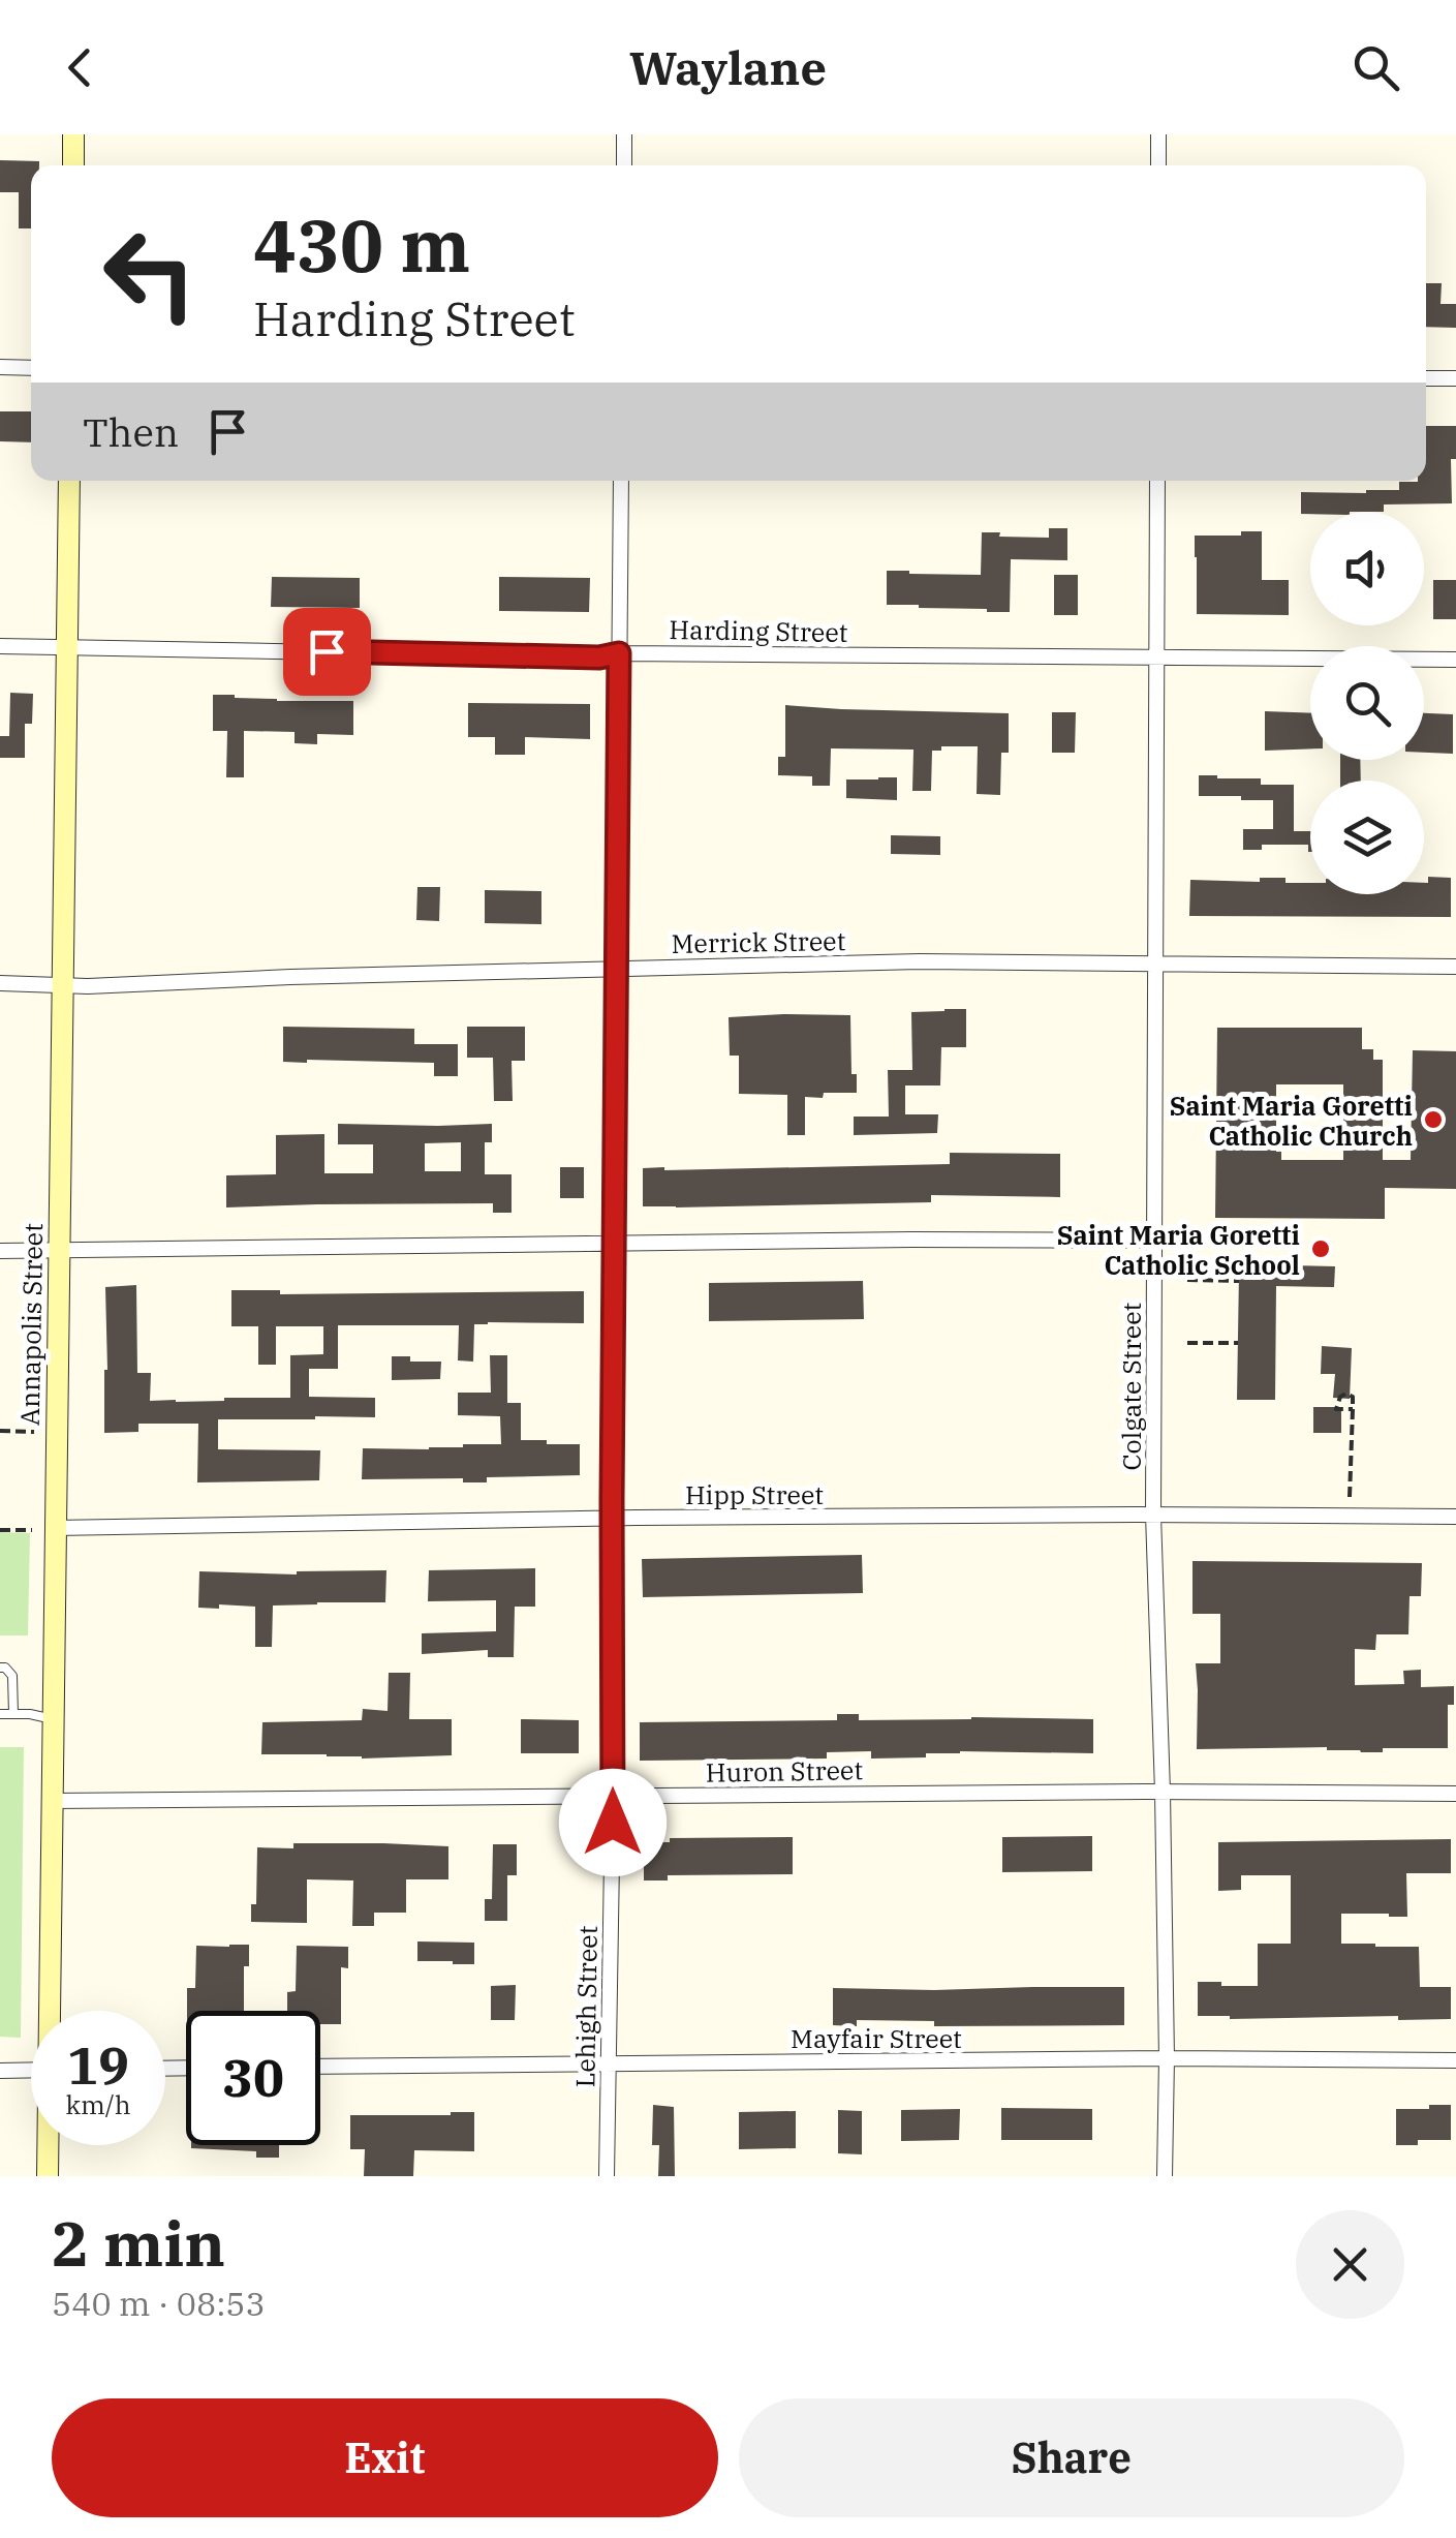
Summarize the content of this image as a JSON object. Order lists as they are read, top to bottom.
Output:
{
  "streets": {
    "street": [
      "Harding Street",
      "Merrick Street",
      "Annapolis Street",
      "Colgate Street",
      "Hipp Street",
      "Huron Street",
      "Lehigh Street",
      "Mayfair Street"
    ]
  },
  "crossings": [
    ["Harding Street", "Annapolis Street"],
    ["Harding Street", "Colgate Street"],
    ["Harding Street", "Lehigh Street"],
    ["Merrick Street", "Annapolis Street"],
    ["Merrick Street", "Colgate Street"],
    ["Merrick Street", "Lehigh Street"],
    ["Annapolis Street", "Hipp Street"],
    ["Annapolis Street", "Huron Street"],
    ["Colgate Street", "Hipp Street"],
    ["Colgate Street", "Huron Street"],
    ["Colgate Street", "Mayfair Street"],
    ["Hipp Street", "Lehigh Street"],
    ["Huron Street", "Lehigh Street"],
    ["Lehigh Street", "Mayfair Street"]
  ],
  "places": ["Saint Maria Goretti Catholic Church", "Saint Maria Goretti Catholic School"],
  "page": {
    "header": "Waylane",
    "turn": ["430 m", "Harding Street"],
    "then": "Then",
    "speed": "19 km/h",
    "limit": "30",
    "heading": ["2 min", "540 m · 08:53"],
    "buttons": ["Exit", "Share"]
  }
}
